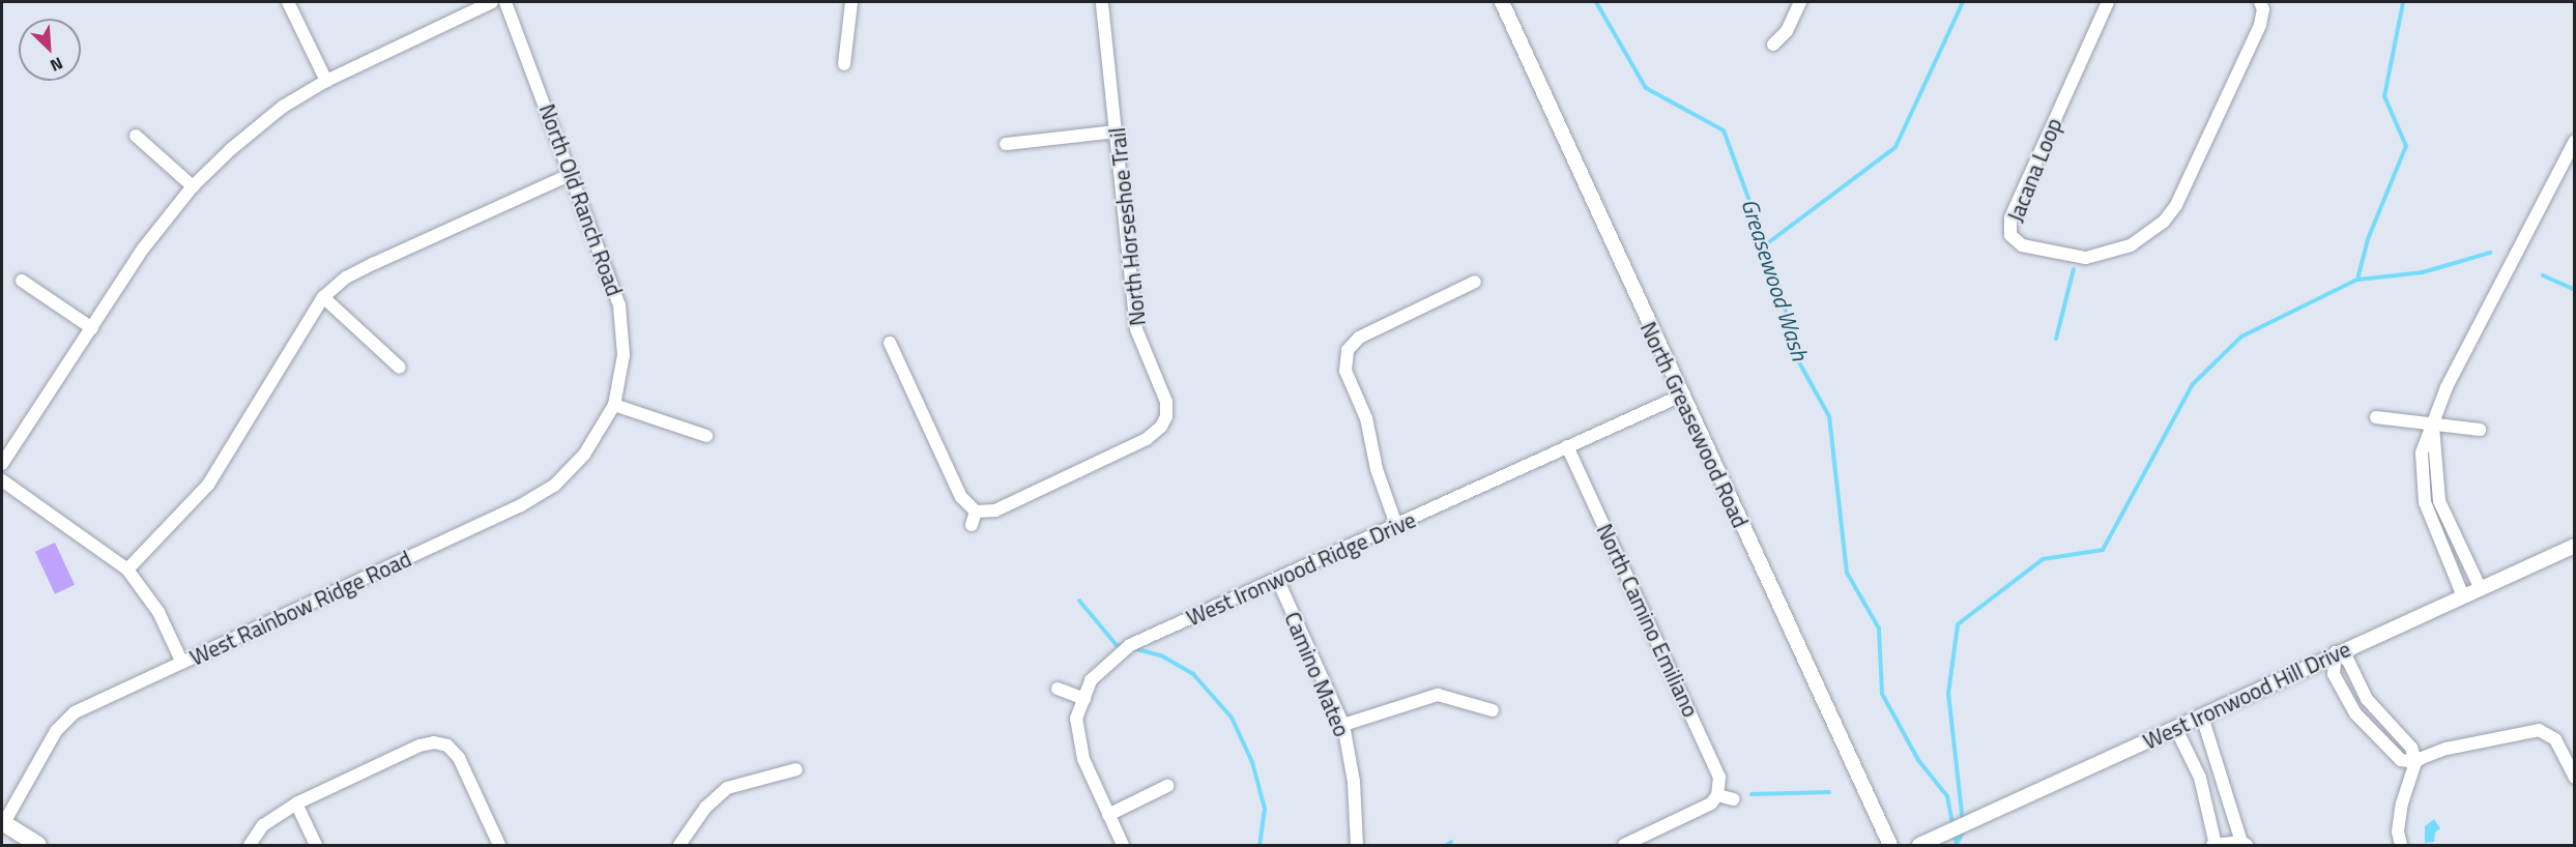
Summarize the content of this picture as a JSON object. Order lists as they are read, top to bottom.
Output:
{
  "streets": {
    "street": [
      "Jacana Loop",
      "North Old Ranch Road",
      "North Horseshoe Trail",
      "North Greasewood Road",
      "West Ironwood Ridge Drive",
      "West Rainbow Ridge Road",
      "North Camino Emiliano",
      "Camino Mateo",
      "West Ironwood Hill Drive"
    ]
  },
  "crossings": [
    ["North Old Ranch Road", "West Rainbow Ridge Road"],
    ["North Greasewood Road", "West Ironwood Ridge Drive"],
    ["West Ironwood Ridge Drive", "North Camino Emiliano"],
    ["West Ironwood Ridge Drive", "Camino Mateo"]
  ],
  "water": ["Greasewood Wash"],
  "north": "bottom right"
}
